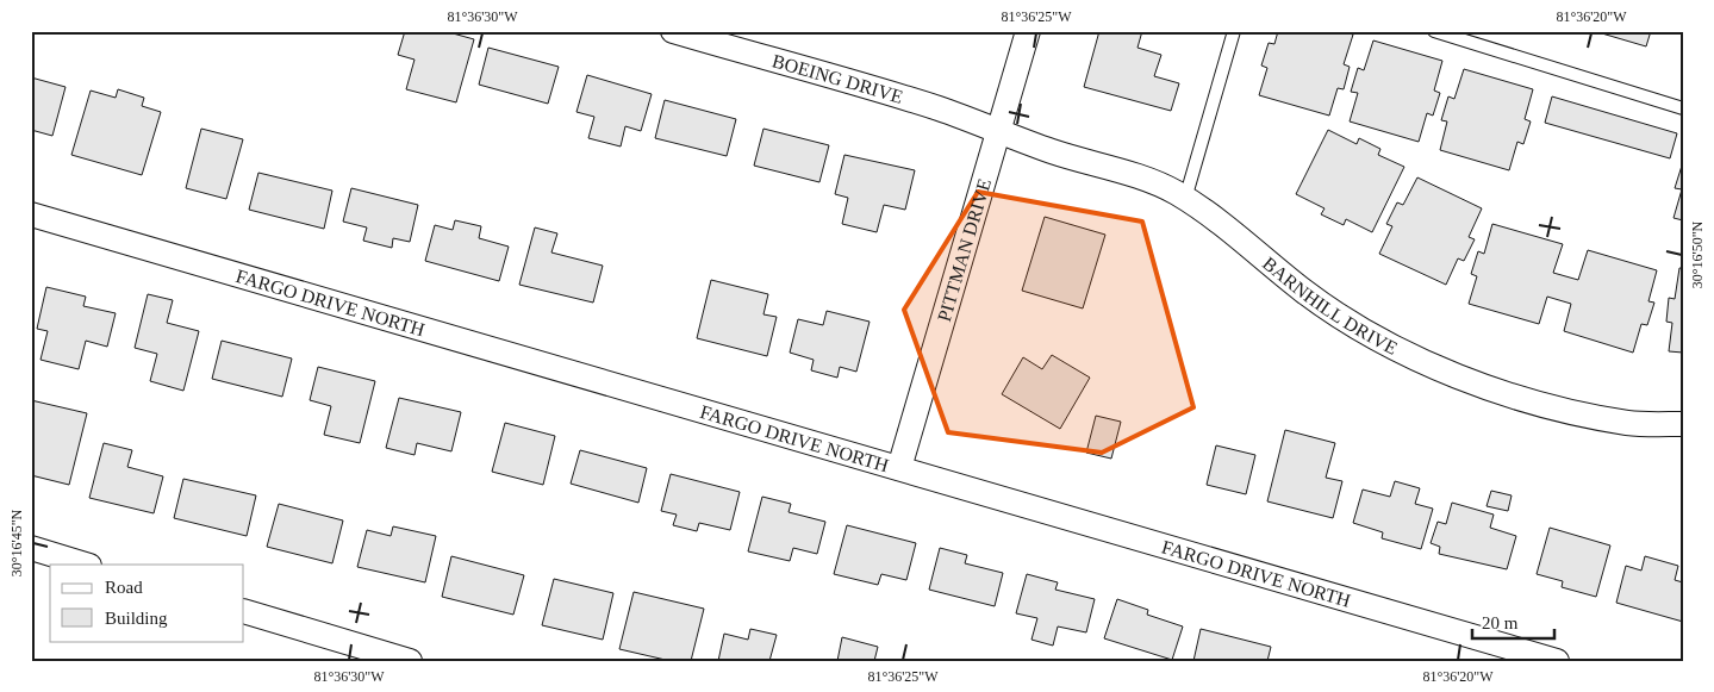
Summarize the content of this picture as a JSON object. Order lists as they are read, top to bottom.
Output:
{
  "streets": {
    "street": [
      "BOEING DRIVE",
      "PITTMAN DRIVE",
      "FARGO DRIVE NORTH",
      "BARNHILL DRIVE"
    ]
  },
  "crossings": [
    ["BOEING DRIVE", "PITTMAN DRIVE"],
    ["BOEING DRIVE", "BARNHILL DRIVE"],
    ["PITTMAN DRIVE", "FARGO DRIVE NORTH"],
    ["PITTMAN DRIVE", "BARNHILL DRIVE"]
  ],
  "legend": ["Road", "Building"],
  "scale_bar": "20 m",
  "coordinates": [
    "81°36'30\"W",
    "81°36'25\"W",
    "81°36'20\"W",
    "30°16'50\"N",
    "30°16'45\"N"
  ]
}
